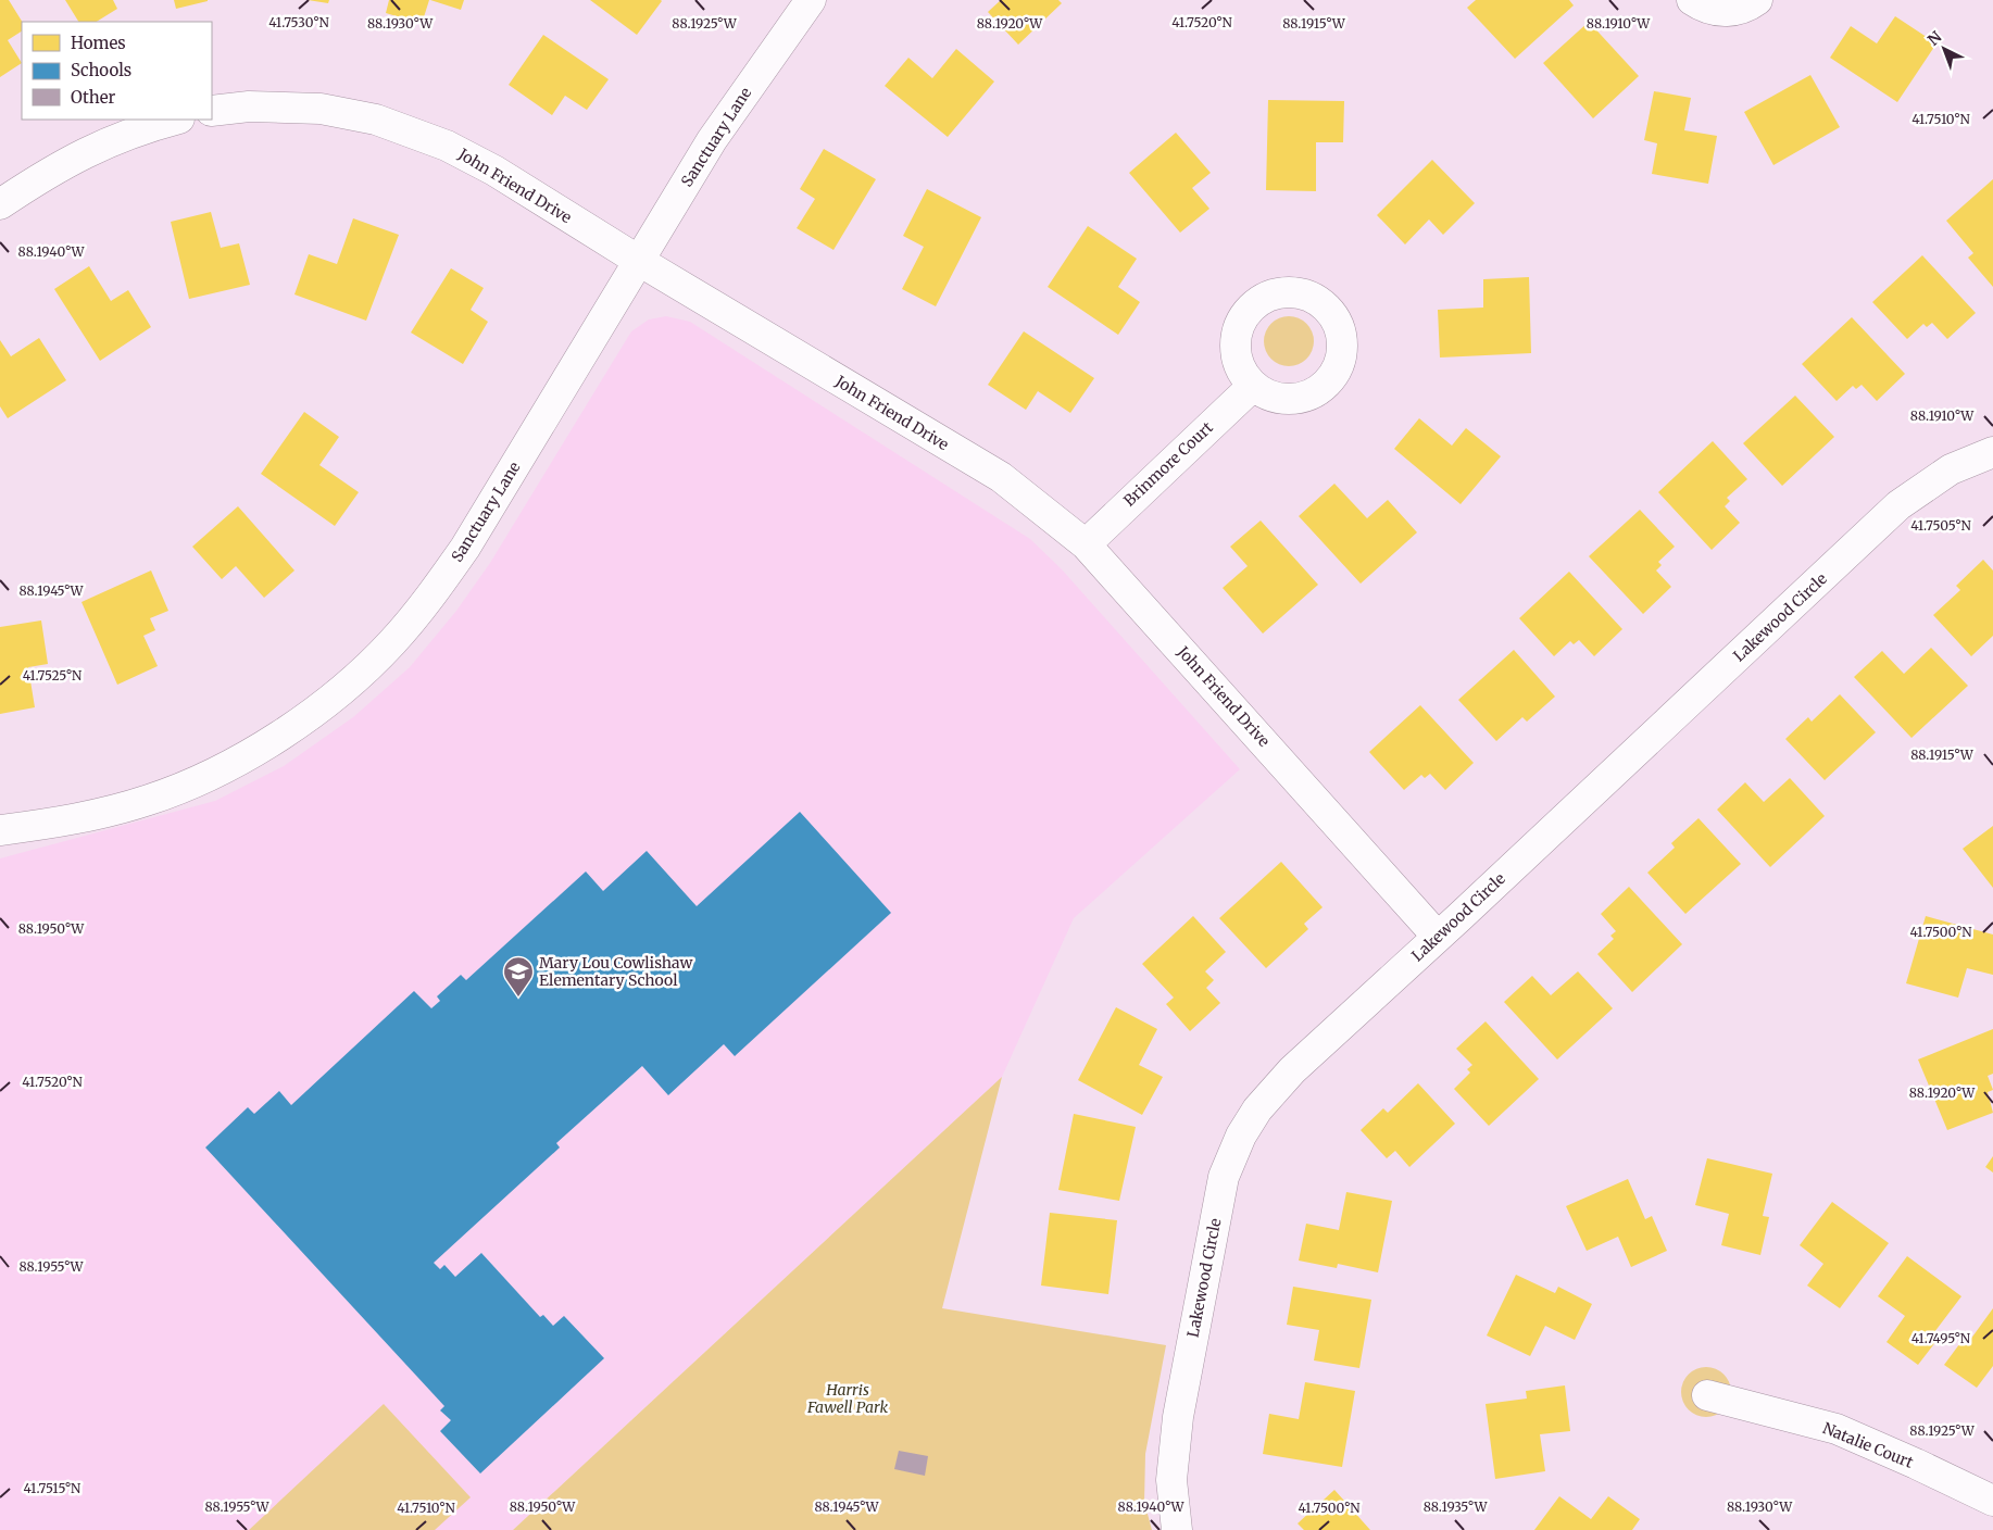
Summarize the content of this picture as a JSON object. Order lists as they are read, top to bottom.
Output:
{
  "streets": {
    "street": [
      "Sanctuary Lane",
      "John Friend Drive",
      "Brinmore Court",
      "Lakewood Circle",
      "Natalie Court"
    ]
  },
  "crossings": [
    ["Sanctuary Lane", "John Friend Drive"],
    ["John Friend Drive", "Brinmore Court"],
    ["John Friend Drive", "Lakewood Circle"]
  ],
  "parks": ["Harris Fawell Park"],
  "places": {
    "school or university": ["Mary Lou Cowlishaw Elementary School"]
  },
  "legend": ["Homes", "Schools", "Other"],
  "north": "top left",
  "coordinates": [
    "41.7530°N",
    "41.7520°N",
    "88.1930°W",
    "88.1925°W",
    "88.1915°W",
    "88.1910°W",
    "88.1920°W",
    "41.7510°N",
    "88.1940°W",
    "41.7505°N",
    "88.1945°W",
    "41.7525°N",
    "88.1950°W",
    "41.7500°N",
    "88.1955°W",
    "41.7495°N",
    "41.7515°N",
    "88.1935°W"
  ]
}
